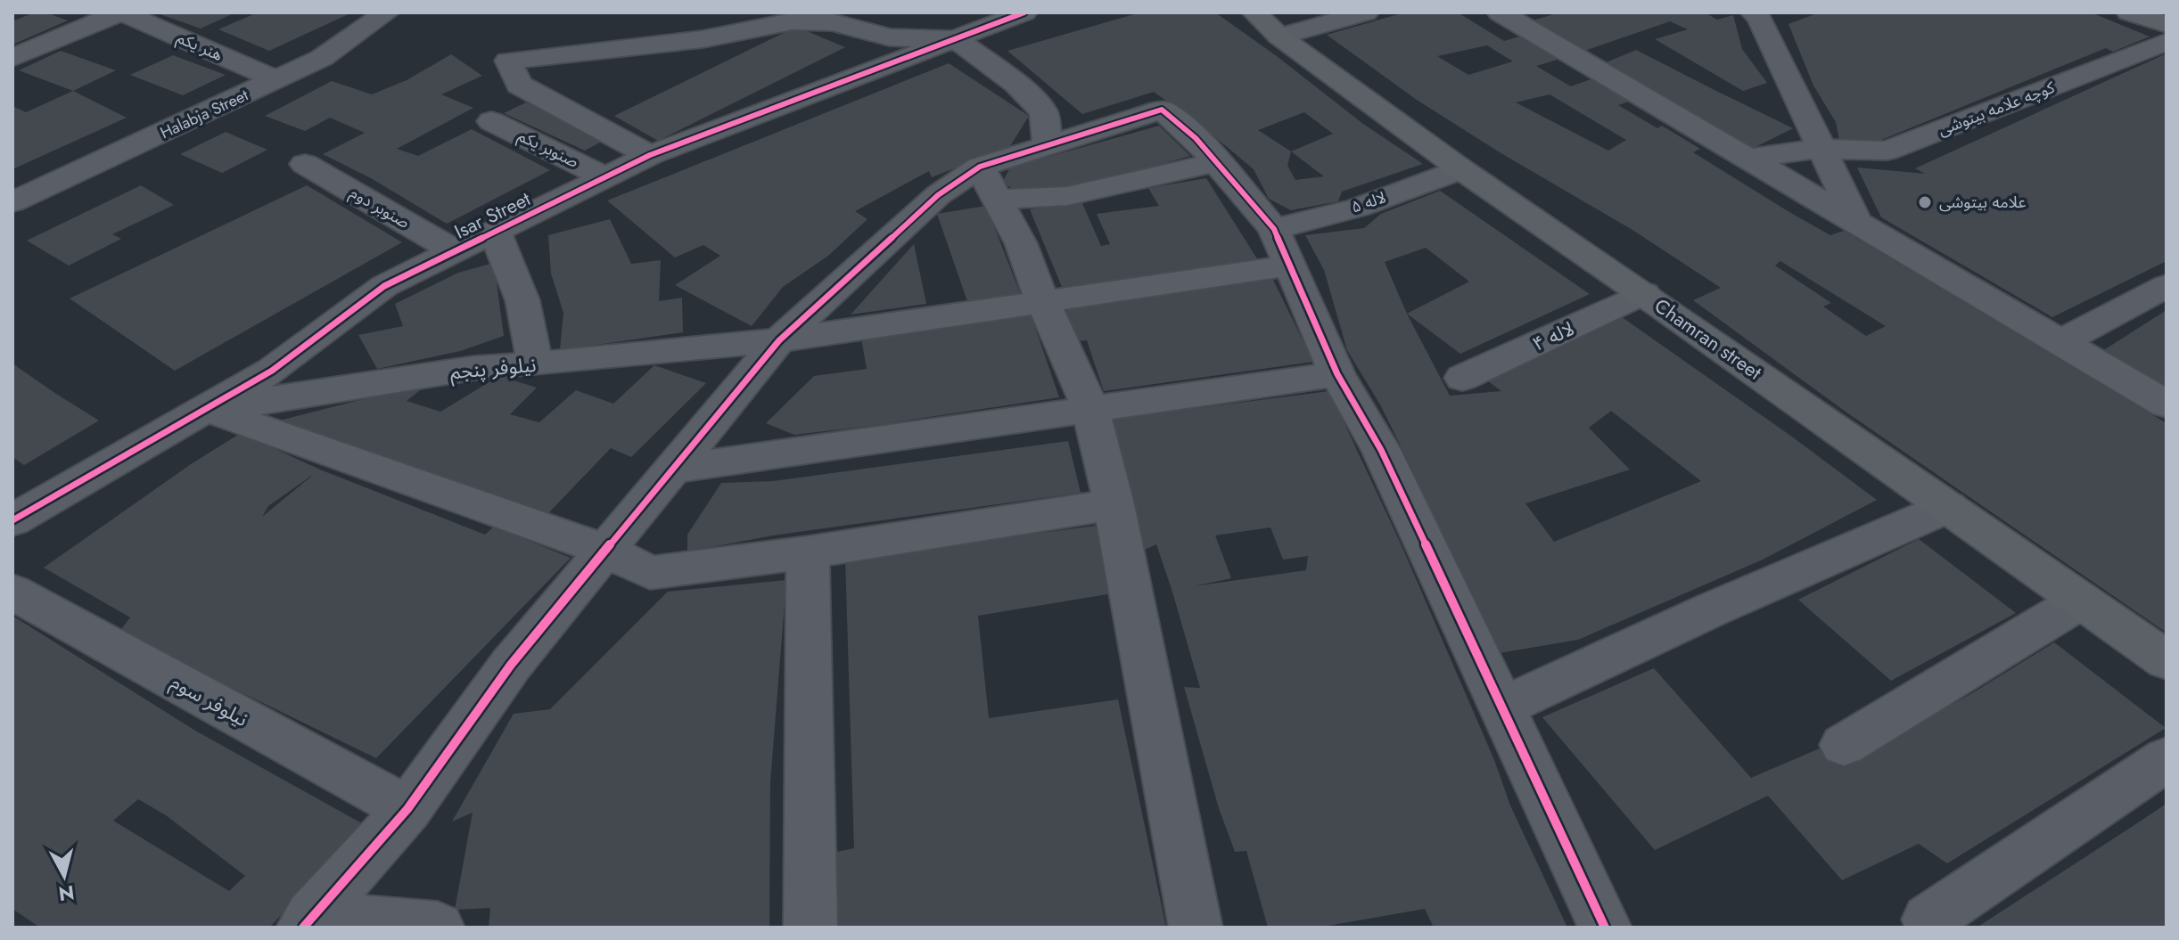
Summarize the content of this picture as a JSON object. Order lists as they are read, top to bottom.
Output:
{
  "streets": {
    "main road": ["Chamran street"],
    "street": [
      "هنر یکم",
      "کوچه علامه بیتوشی",
      "Halabja Street",
      "صنوبر یکم",
      "لاله ۵",
      "صنوبر دوم",
      "Isar Street",
      "لاله ۴",
      "نیلوفر پنجم",
      "نیلوفر سوم"
    ]
  },
  "crossings": [
    ["هنر یکم", "Halabja Street"],
    ["صنوبر یکم", "Isar Street"],
    ["لاله ۵", "Chamran street"],
    ["صنوبر دوم", "Isar Street"],
    ["Isar Street", "نیلوفر پنجم"],
    ["لاله ۴", "Chamran street"]
  ],
  "places": ["علامه بیتوشی"],
  "north": "bottom"
}
